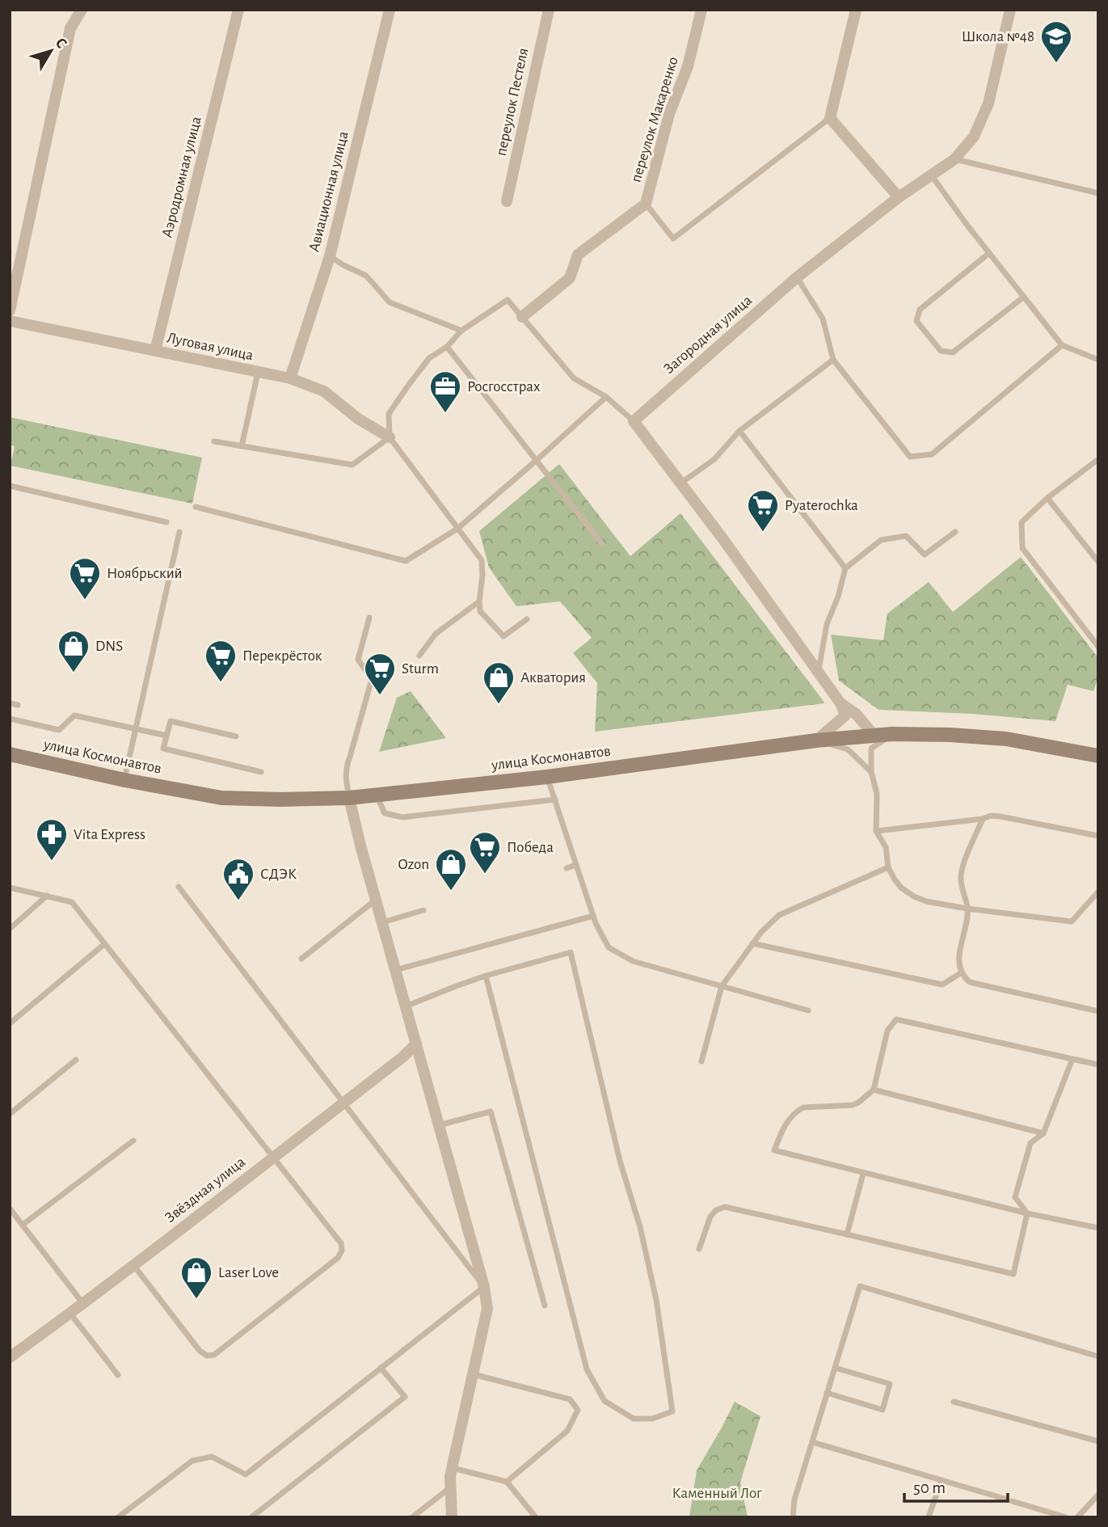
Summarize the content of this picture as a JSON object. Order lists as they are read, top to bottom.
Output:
{
  "streets": {
    "main road": ["улица Космонавтов"],
    "street": [
      "переулок Пестеля",
      "переулок Макаренко",
      "Аэродромная улица",
      "Авиационная улица",
      "Загородная улица",
      "Луговая улица",
      "Звёздная улица"
    ]
  },
  "crossings": [
    ["Аэродромная улица", "Луговая улица"],
    ["Авиационная улица", "Луговая улица"]
  ],
  "parks": ["Каменный Лог"],
  "places": {
    "school or university": ["Школа №48"],
    "office": ["Росгосстрах"],
    "supermarket": [
      "Pyaterochka",
      "Ноябрьский",
      "Перекрёсток",
      "Sturm",
      "Победа"
    ],
    "shop": [
      "DNS",
      "Акватория",
      "Ozon",
      "Laser Love"
    ],
    "pharmacy": ["Vita Express"],
    "public building": ["СДЭК"]
  },
  "scale_bar": "50 m",
  "north": "top right"
}
